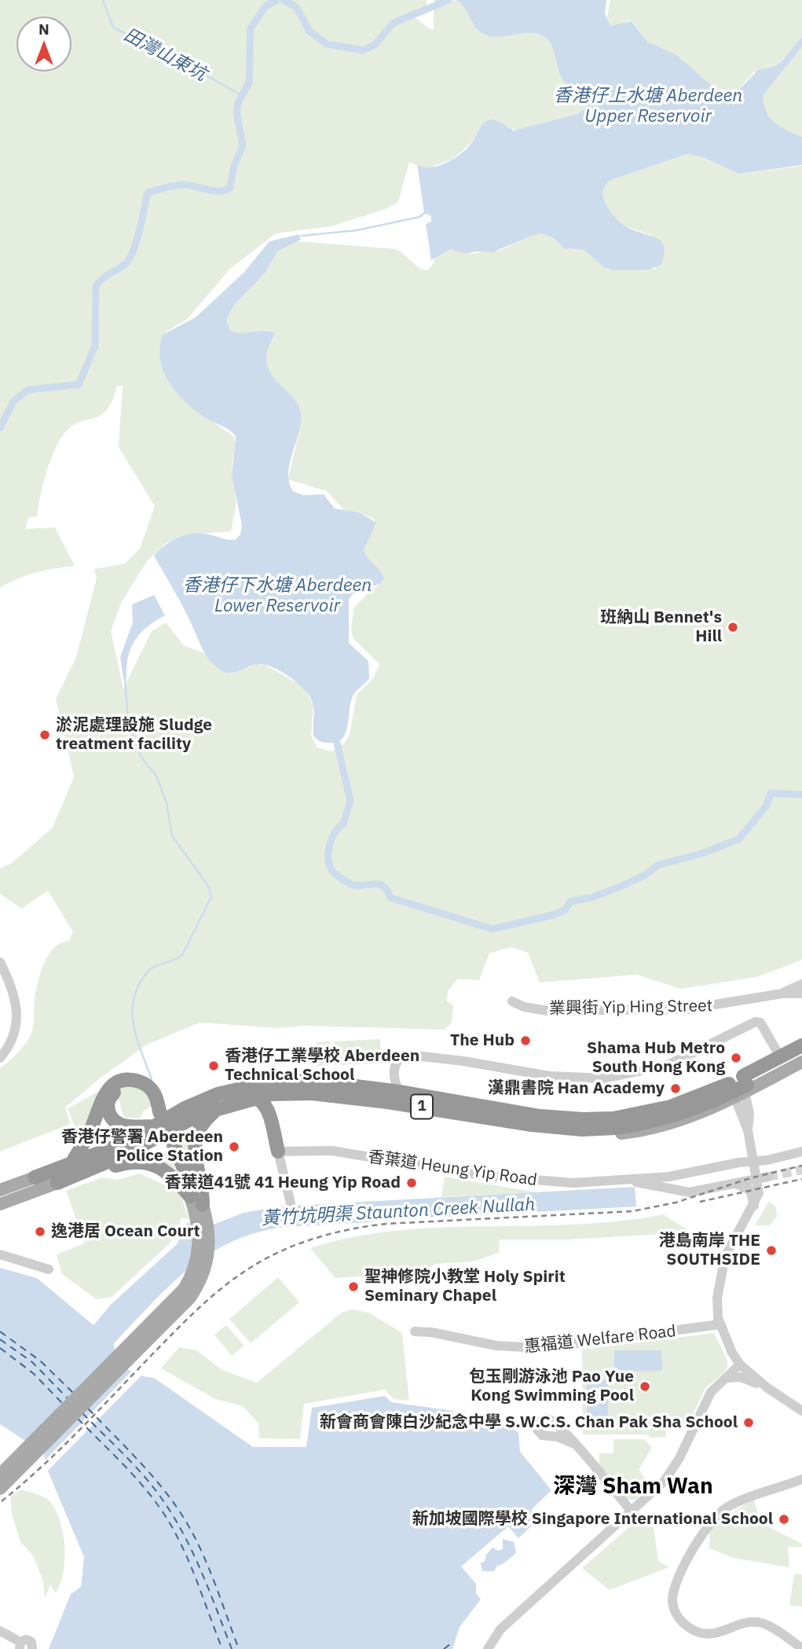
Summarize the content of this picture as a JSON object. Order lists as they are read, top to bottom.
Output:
{
  "streets": {
    "highway": ["1"],
    "street": ["業興街 Yip Hing Street", "香葉道 Heung Yip Road", "惠福道 Welfare Road"]
  },
  "districts": ["深灣 Sham Wan"],
  "water": [
    "田灣山東坑",
    "香港仔上水塘 Aberdeen Upper Reservoir",
    "香港仔下水塘 Aberdeen Lower Reservoir",
    "黃竹坑明渠 Staunton Creek Nullah"
  ],
  "places": [
    "班納山 Bennet's Hill",
    "淤泥處理設施 Sludge treatment facility",
    "The Hub",
    "Shama Hub Metro South Hong Kong",
    "香港仔工業學校 Aberdeen Technical School",
    "漢鼎書院 Han Academy",
    "香港仔警署 Aberdeen Police Station",
    "香葉道41號 41 Heung Yip Road",
    "逸港居 Ocean Court",
    "港島南岸 THE SOUTHSIDE",
    "聖神修院小教堂 Holy Spirit Seminary Chapel",
    "包玉剛游泳池 Pao Yue Kong Swimming Pool",
    "新會商會陳白沙紀念中學 S.W.C.S. Chan Pak Sha School",
    "新加坡國際學校 Singapore International School"
  ],
  "north": "top"
}
